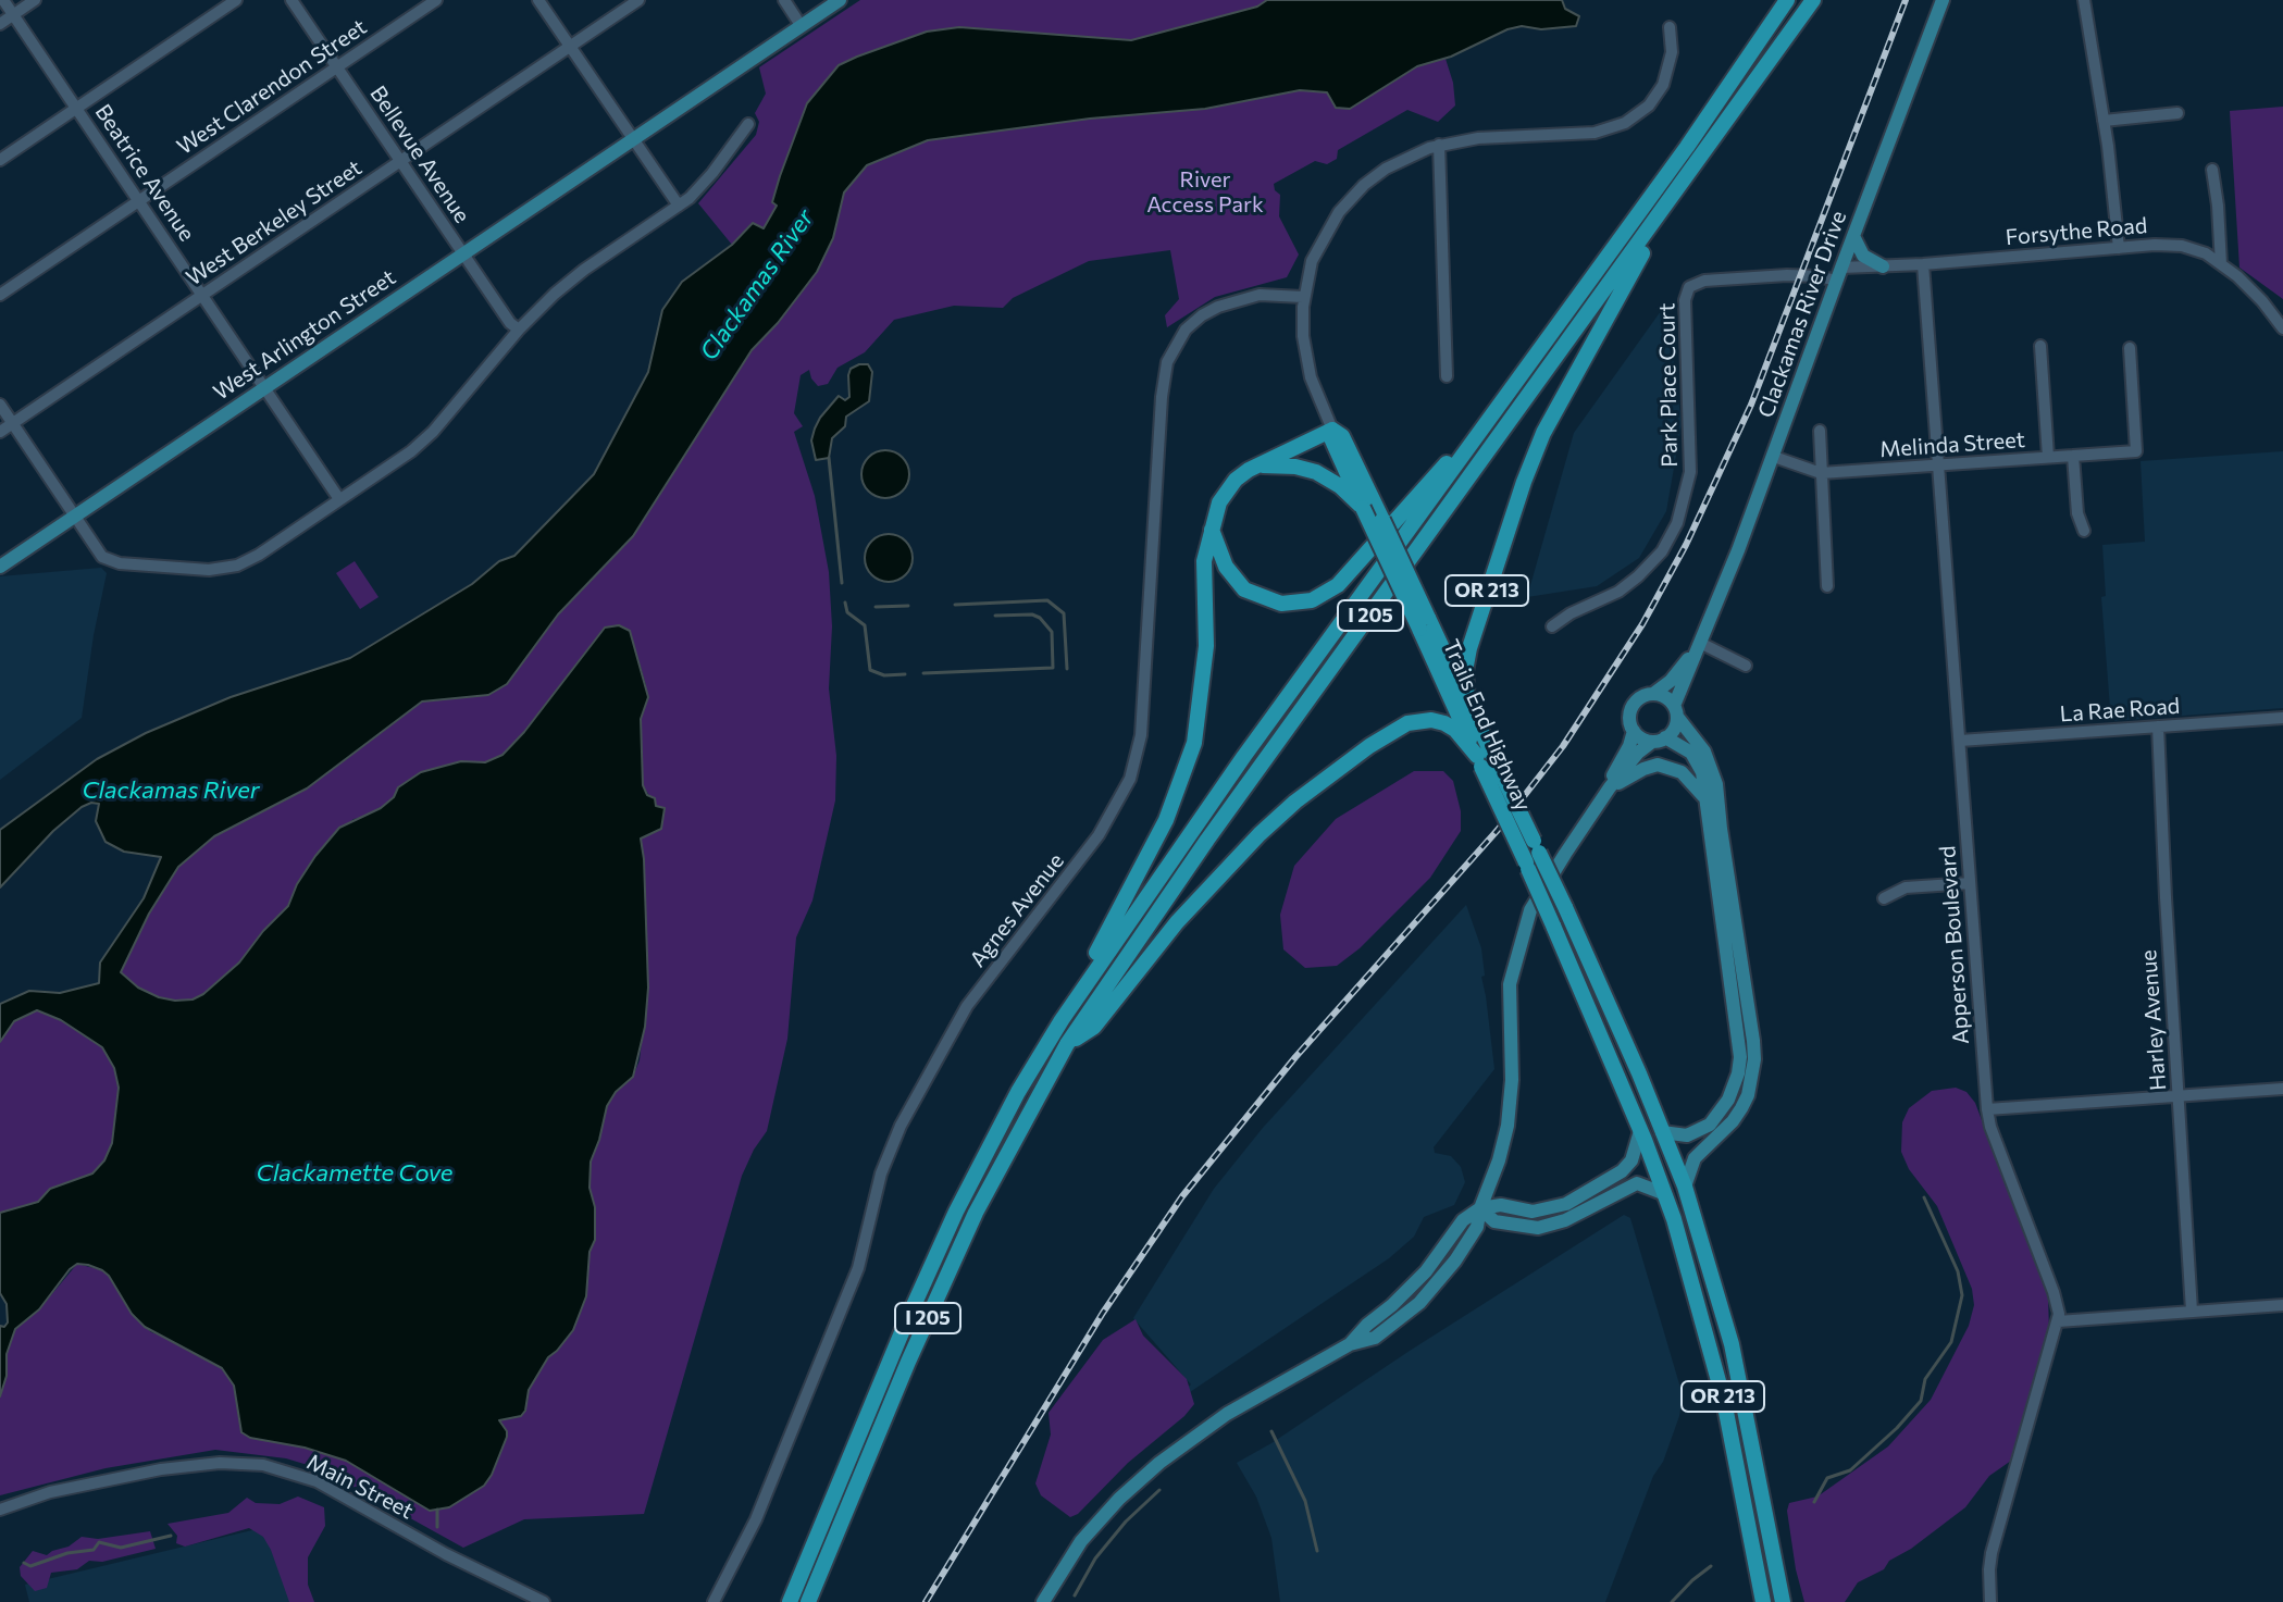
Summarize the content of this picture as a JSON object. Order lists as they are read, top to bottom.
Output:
{
  "streets": {
    "highway": ["OR 213", "I 205", "Trails End Highway"],
    "main road": ["Clackamas River Drive", "West Arlington Street"],
    "street": [
      "West Clarendon Street",
      "Bellevue Avenue",
      "Beatrice Avenue",
      "West Berkeley Street",
      "Forsythe Road",
      "Park Place Court",
      "Melinda Street",
      "La Rae Road",
      "Agnes Avenue",
      "Apperson Boulevard",
      "Harley Avenue",
      "Main Street"
    ]
  },
  "crossings": [
    ["West Clarendon Street", "Bellevue Avenue"],
    ["West Clarendon Street", "Beatrice Avenue"],
    ["Bellevue Avenue", "West Berkeley Street"],
    ["Bellevue Avenue", "West Arlington Street"],
    ["Beatrice Avenue", "West Berkeley Street"],
    ["Beatrice Avenue", "West Arlington Street"],
    ["Forsythe Road", "Clackamas River Drive"],
    ["Forsythe Road", "Park Place Court"],
    ["Forsythe Road", "Apperson Boulevard"],
    ["Clackamas River Drive", "Melinda Street"],
    ["Melinda Street", "Apperson Boulevard"],
    ["OR 213", "I 205"],
    ["OR 213", "Trails End Highway"],
    ["La Rae Road", "Apperson Boulevard"],
    ["La Rae Road", "Harley Avenue"]
  ],
  "water": ["Clackamas River", "Clackamette Cove"],
  "parks": ["River Access Park"]
}
